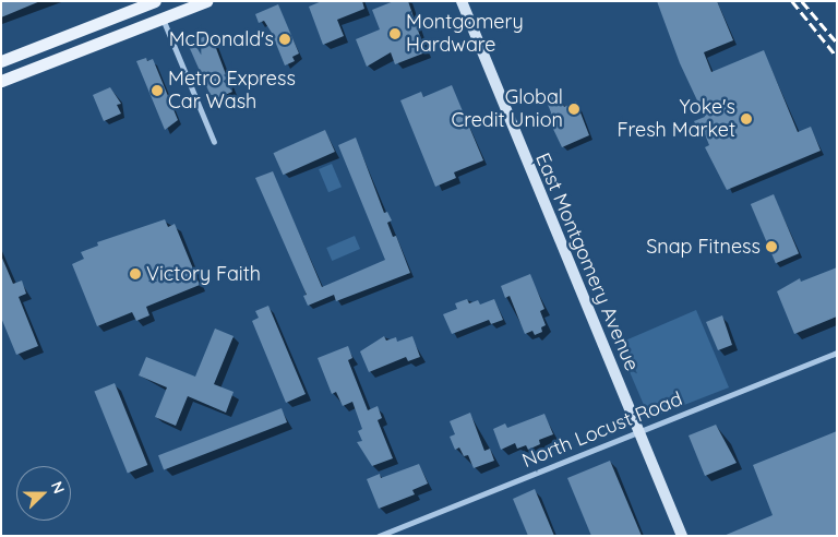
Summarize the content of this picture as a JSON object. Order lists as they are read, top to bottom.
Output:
{
  "streets": {
    "main road": ["East Montgomery Avenue"],
    "street": ["North Locust Road"]
  },
  "crossings": [
    ["East Montgomery Avenue", "North Locust Road"]
  ],
  "places": [
    "Montgomery Hardware",
    "McDonald's",
    "Metro Express Car Wash",
    "Global Credit Union",
    "Yoke's Fresh Market",
    "Snap Fitness",
    "Victory Faith"
  ],
  "north": "right"
}
